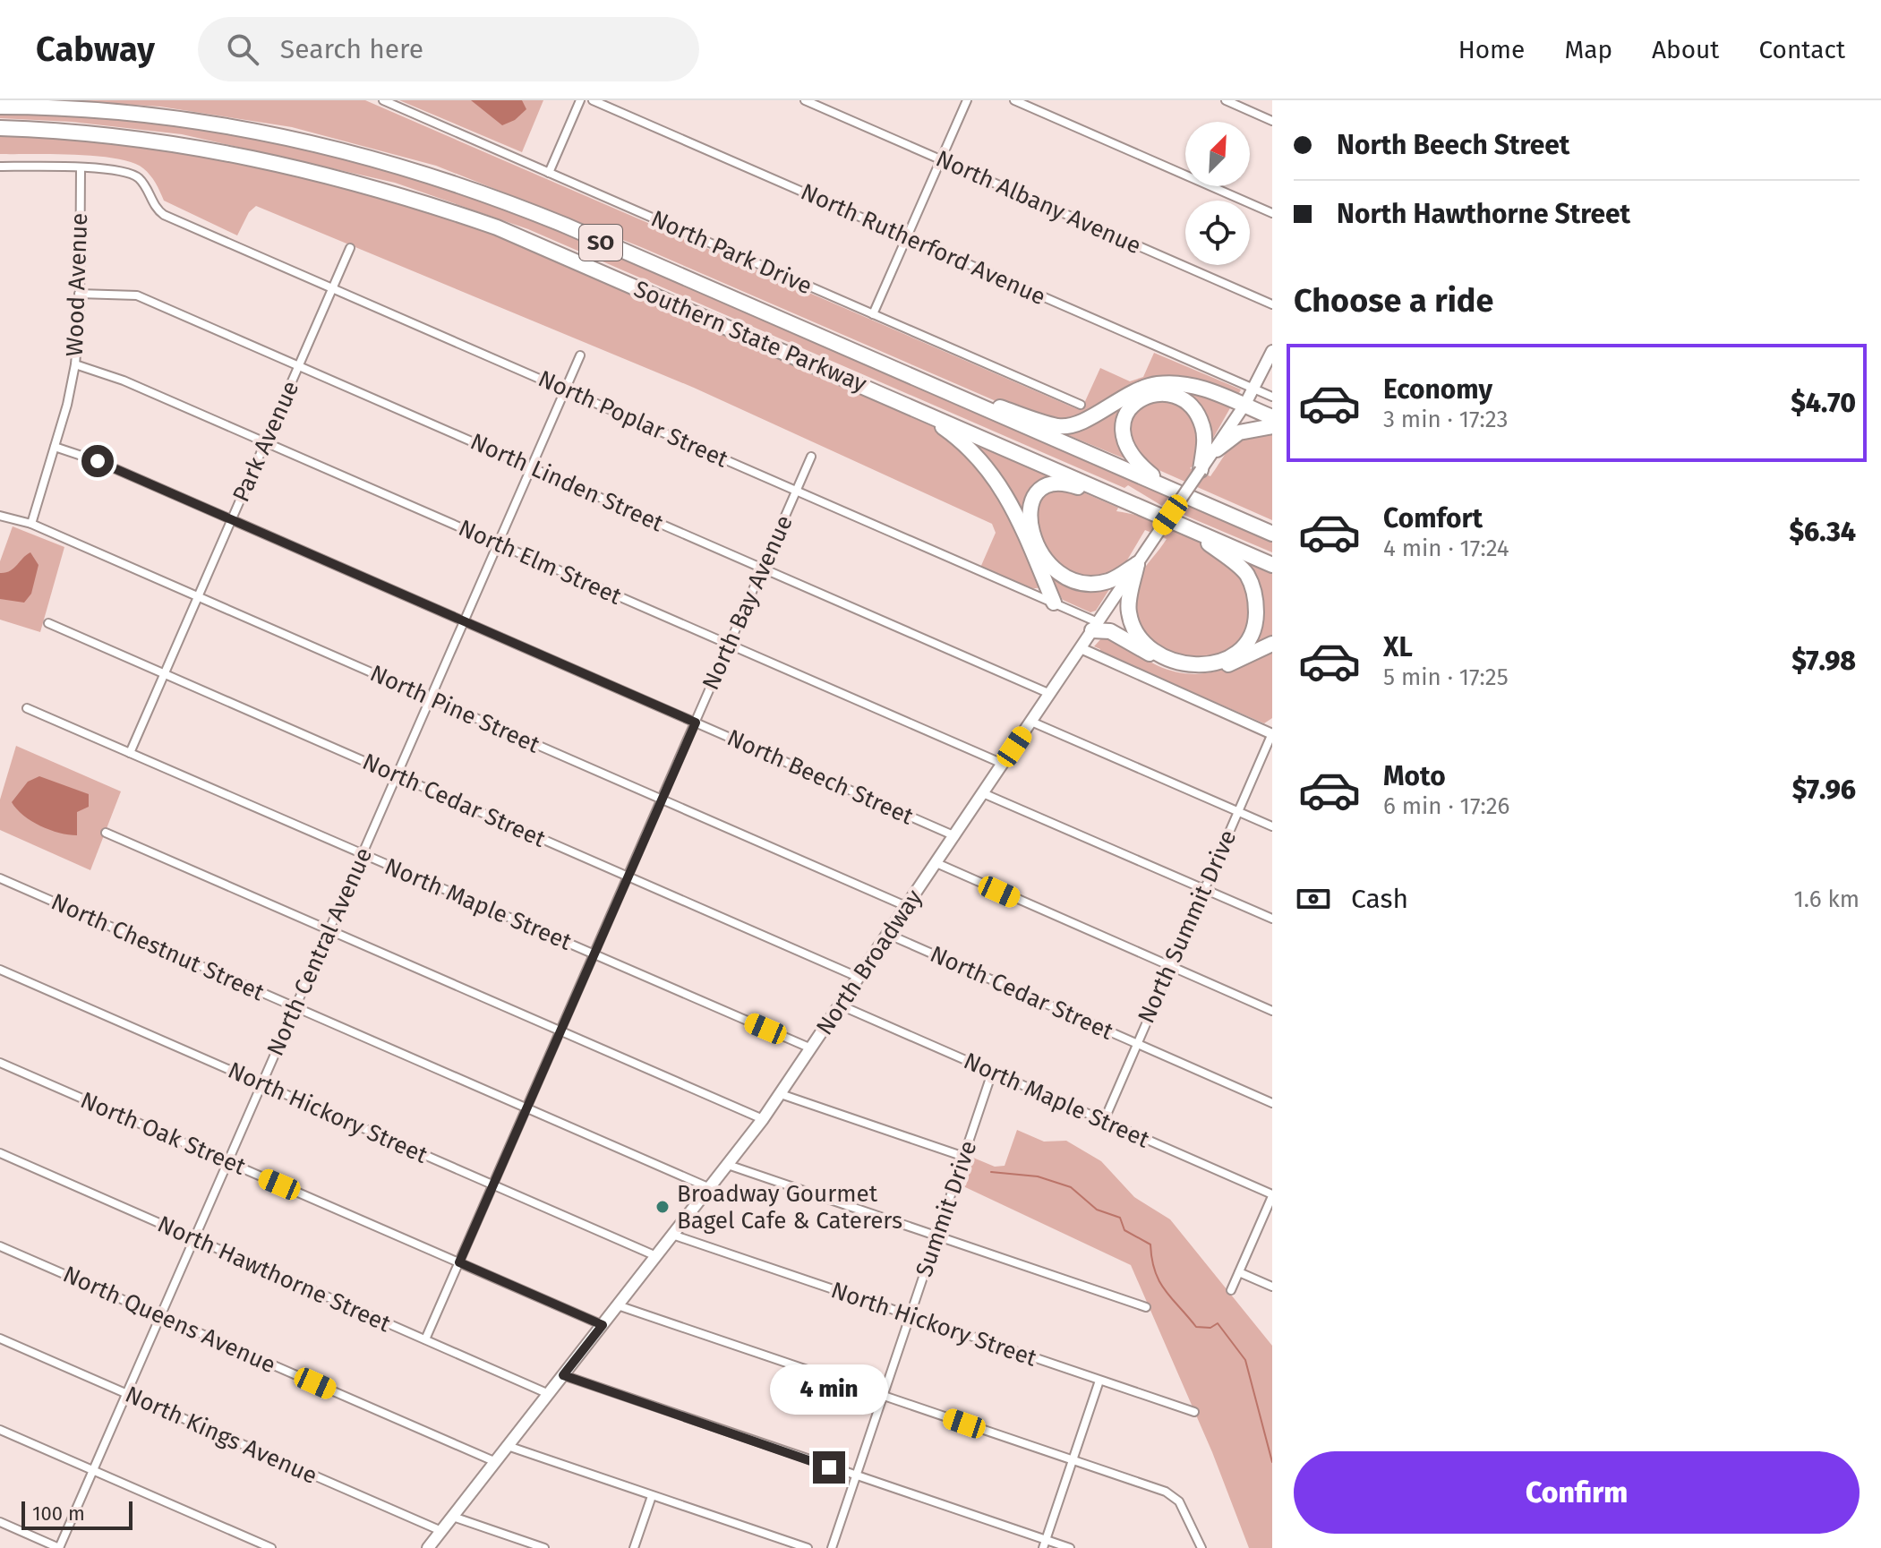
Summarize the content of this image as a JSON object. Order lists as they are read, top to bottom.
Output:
{
  "streets": {
    "highway": ["SO", "Southern State Parkway"],
    "main road": ["North Broadway"],
    "street": [
      "North Albany Avenue",
      "North Rutherford Avenue",
      "North Park Drive",
      "Wood Avenue",
      "North Poplar Street",
      "Park Avenue",
      "North Linden Street",
      "North Elm Street",
      "North Bay Avenue",
      "North Pine Street",
      "North Beech Street",
      "North Cedar Street",
      "North Maple Street",
      "North Summit Drive",
      "North Chestnut Street",
      "North Central Avenue",
      "North Hickory Street",
      "North Oak Street",
      "Summit Drive",
      "North Hawthorne Street",
      "North Queens Avenue",
      "North Kings Avenue"
    ]
  },
  "crossings": [
    ["North Rutherford Avenue", "North Broadway"],
    ["Wood Avenue", "North Poplar Street"],
    ["Wood Avenue", "North Linden Street"],
    ["Wood Avenue", "North Elm Street"],
    ["Wood Avenue", "North Pine Street"],
    ["Wood Avenue", "North Beech Street"],
    ["North Poplar Street", "Park Avenue"],
    ["North Poplar Street", "North Bay Avenue"],
    ["North Poplar Street", "North Central Avenue"],
    ["North Poplar Street", "North Broadway"],
    ["Park Avenue", "North Linden Street"],
    ["Park Avenue", "North Elm Street"],
    ["Park Avenue", "North Pine Street"],
    ["Park Avenue", "North Beech Street"],
    ["Park Avenue", "North Cedar Street"],
    ["Park Avenue", "North Maple Street"],
    ["North Linden Street", "North Bay Avenue"],
    ["North Linden Street", "North Central Avenue"],
    ["North Linden Street", "North Broadway"],
    ["North Elm Street", "North Bay Avenue"],
    ["North Elm Street", "North Central Avenue"],
    ["North Elm Street", "North Broadway"],
    ["North Bay Avenue", "North Pine Street"],
    ["North Bay Avenue", "North Beech Street"],
    ["North Bay Avenue", "North Cedar Street"],
    ["North Bay Avenue", "North Maple Street"],
    ["North Bay Avenue", "North Chestnut Street"],
    ["North Bay Avenue", "North Hickory Street"],
    ["North Bay Avenue", "North Oak Street"],
    ["North Bay Avenue", "North Hawthorne Street"],
    ["North Pine Street", "North Central Avenue"],
    ["North Pine Street", "North Broadway"],
    ["North Beech Street", "North Central Avenue"],
    ["North Beech Street", "North Broadway"],
    ["North Cedar Street", "North Summit Drive"],
    ["North Cedar Street", "North Central Avenue"],
    ["North Cedar Street", "North Broadway"],
    ["North Maple Street", "North Summit Drive"],
    ["North Maple Street", "North Central Avenue"],
    ["North Maple Street", "North Broadway"],
    ["North Maple Street", "Summit Drive"],
    ["North Chestnut Street", "North Central Avenue"],
    ["North Chestnut Street", "North Broadway"],
    ["North Central Avenue", "North Hickory Street"],
    ["North Central Avenue", "North Oak Street"],
    ["North Central Avenue", "North Hawthorne Street"],
    ["North Central Avenue", "North Queens Avenue"],
    ["North Central Avenue", "North Kings Avenue"],
    ["North Broadway", "North Hickory Street"],
    ["North Broadway", "North Oak Street"],
    ["North Broadway", "North Hawthorne Street"],
    ["North Broadway", "North Queens Avenue"],
    ["North Broadway", "North Kings Avenue"],
    ["North Hickory Street", "Summit Drive"]
  ],
  "places": ["Broadway Gourmet Bagel Cafe & Caterers"],
  "scale_bar": "100 m",
  "north": "top right",
  "page": {
    "header": "Cabway",
    "search": "Search here",
    "nav": [
      "Home",
      "Map",
      "About",
      "Contact"
    ],
    "banner": ["North Beech Street", "North Hawthorne Street"],
    "heading": "Choose a ride",
    "list": [
      {
        "name": "Economy",
        "note": "3 min · 17:23",
        "value": "$4.70"
      },
      {
        "name": "Comfort",
        "note": "4 min · 17:24",
        "value": "$6.34"
      },
      {
        "name": "XL",
        "note": "5 min · 17:25",
        "value": "$7.98"
      },
      {
        "name": "Moto",
        "note": "6 min · 17:26",
        "value": "$7.96"
      }
    ],
    "pay": ["Cash", "1.6 km"],
    "bubble": "4 min",
    "buttons": "Confirm",
    "scale": "100 m"
  }
}
